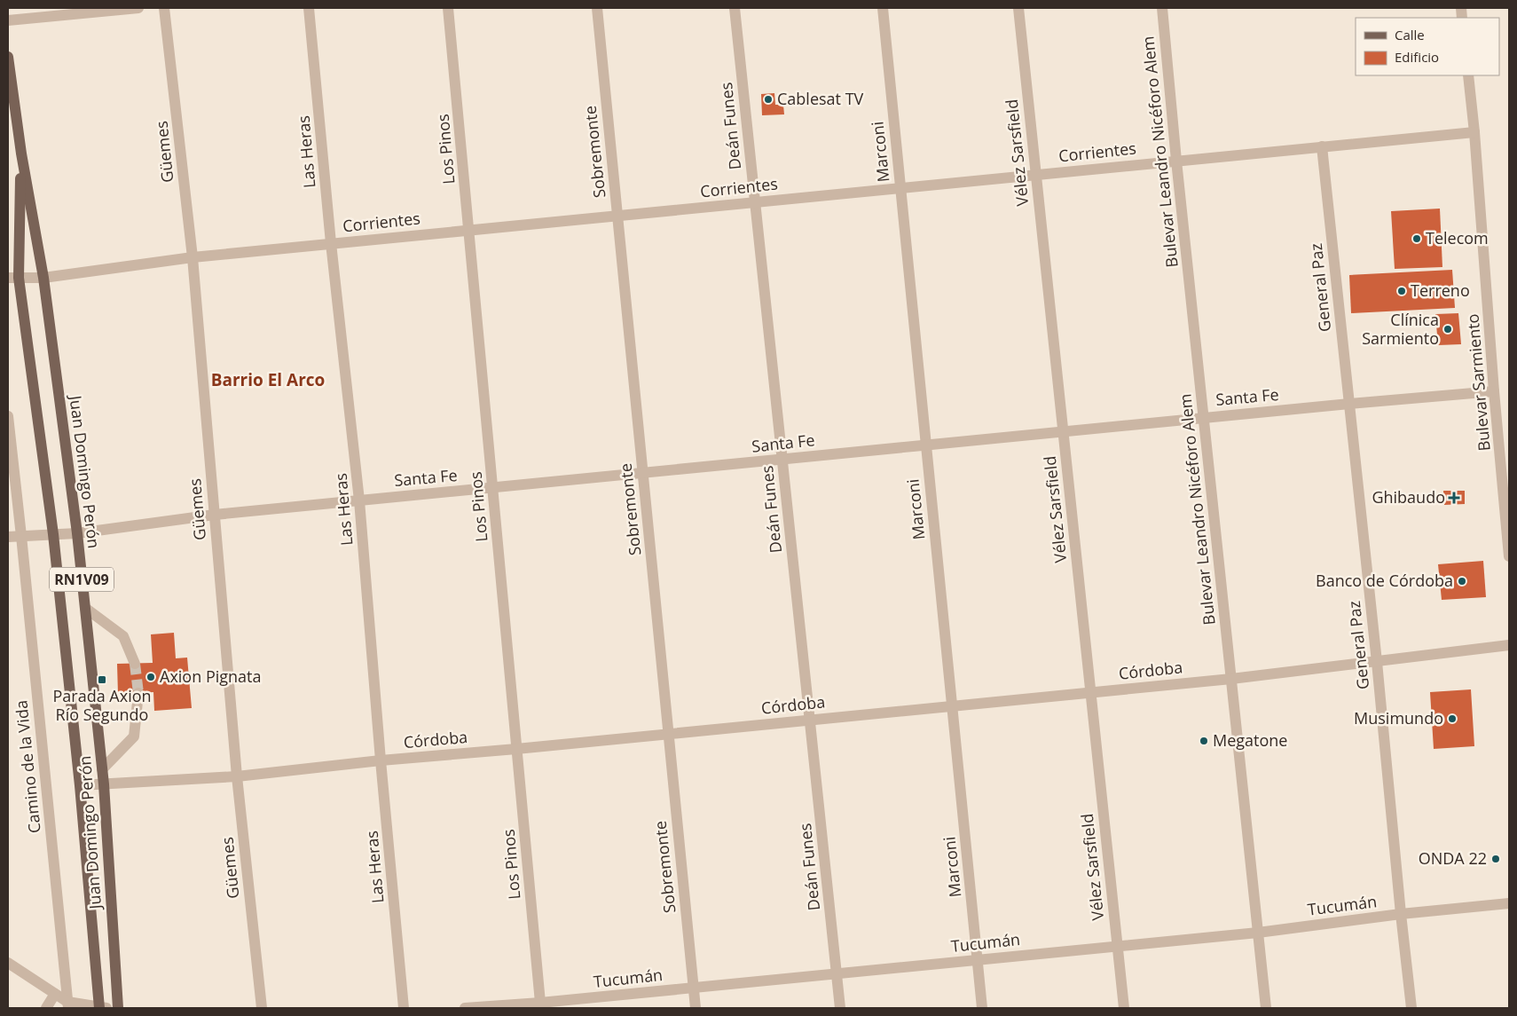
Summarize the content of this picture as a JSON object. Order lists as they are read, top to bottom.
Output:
{
  "streets": {
    "main road": ["Juan Domingo Perón", "RN1V09"],
    "street": [
      "Deán Funes",
      "Los Pinos",
      "Güemes",
      "Las Heras",
      "Sobremonte",
      "Marconi",
      "Bulevar Leandro Nicéforo Alem",
      "Vélez Sarsfield",
      "Corrientes",
      "General Paz",
      "Bulevar Sarmiento",
      "Santa Fe",
      "Córdoba",
      "Camino de la Vida",
      "Tucumán"
    ]
  },
  "crossings": [
    ["Deán Funes", "Corrientes"],
    ["Deán Funes", "Santa Fe"],
    ["Deán Funes", "Córdoba"],
    ["Deán Funes", "Tucumán"],
    ["Los Pinos", "Corrientes"],
    ["Los Pinos", "Santa Fe"],
    ["Los Pinos", "Córdoba"],
    ["Los Pinos", "Tucumán"],
    ["Güemes", "Corrientes"],
    ["Güemes", "Santa Fe"],
    ["Güemes", "Córdoba"],
    ["Las Heras", "Corrientes"],
    ["Las Heras", "Santa Fe"],
    ["Las Heras", "Córdoba"],
    ["Sobremonte", "Corrientes"],
    ["Sobremonte", "Santa Fe"],
    ["Sobremonte", "Córdoba"],
    ["Sobremonte", "Tucumán"],
    ["Marconi", "Corrientes"],
    ["Marconi", "Santa Fe"],
    ["Marconi", "Córdoba"],
    ["Marconi", "Tucumán"],
    ["Bulevar Leandro Nicéforo Alem", "Corrientes"],
    ["Bulevar Leandro Nicéforo Alem", "Santa Fe"],
    ["Bulevar Leandro Nicéforo Alem", "Córdoba"],
    ["Bulevar Leandro Nicéforo Alem", "Tucumán"],
    ["Vélez Sarsfield", "Corrientes"],
    ["Vélez Sarsfield", "Santa Fe"],
    ["Vélez Sarsfield", "Córdoba"],
    ["Vélez Sarsfield", "Tucumán"],
    ["Corrientes", "General Paz"],
    ["Corrientes", "Bulevar Sarmiento"],
    ["Corrientes", "Juan Domingo Perón"],
    ["General Paz", "Santa Fe"],
    ["General Paz", "Córdoba"],
    ["General Paz", "Tucumán"],
    ["Bulevar Sarmiento", "Santa Fe"],
    ["Santa Fe", "Juan Domingo Perón"],
    ["Santa Fe", "Camino de la Vida"],
    ["Juan Domingo Perón", "Córdoba"]
  ],
  "districts": ["Barrio El Arco"],
  "places": {
    "other": [
      "Cablesat TV",
      "Telecom",
      "Terreno",
      "Clínica Sarmiento",
      "Banco de Córdoba",
      "Axion Pignata",
      "Musimundo",
      "Megatone",
      "ONDA 22"
    ],
    "health": ["Ghibaudo"],
    "transit": ["Parada Axion Río Segundo"]
  },
  "legend": ["Calle", "Edificio"]
}
